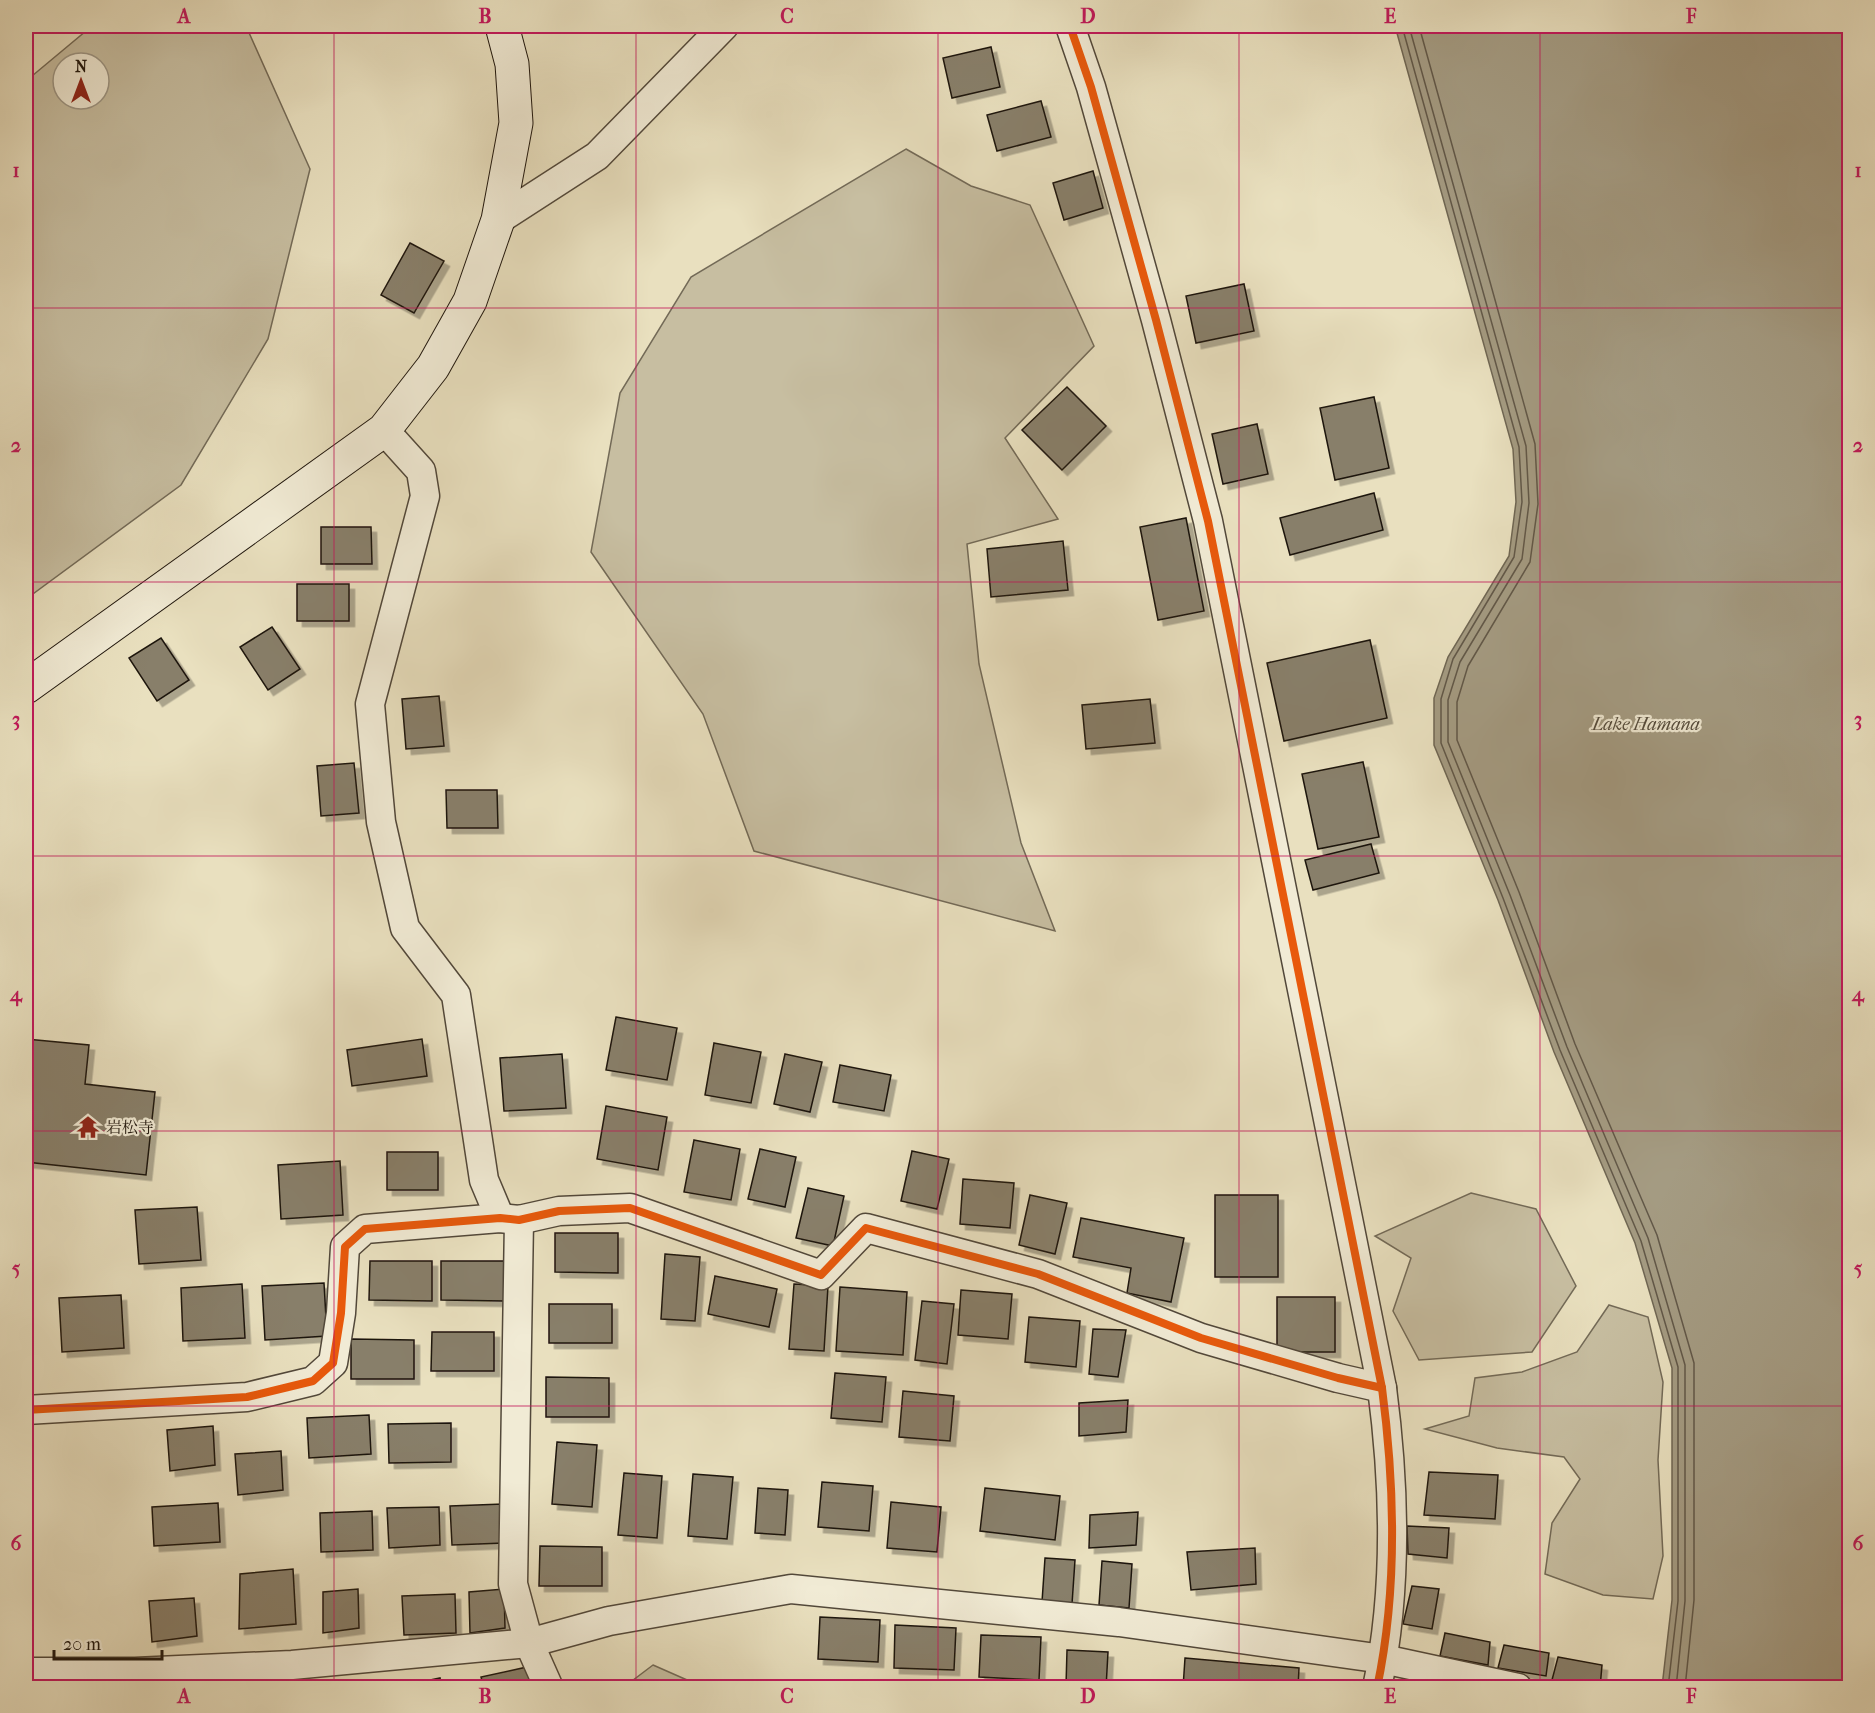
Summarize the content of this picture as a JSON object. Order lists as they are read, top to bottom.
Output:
{
  "water": ["Lake Hamana"],
  "places": {
    "temple": ["岩松寺"]
  },
  "scale_bar": "20 m",
  "north": "top",
  "grid": {
    "columns": [
      "A",
      "B",
      "C",
      "D",
      "E",
      "F"
    ],
    "rows": [
      "1",
      "2",
      "3",
      "4",
      "5",
      "6"
    ]
  }
}
